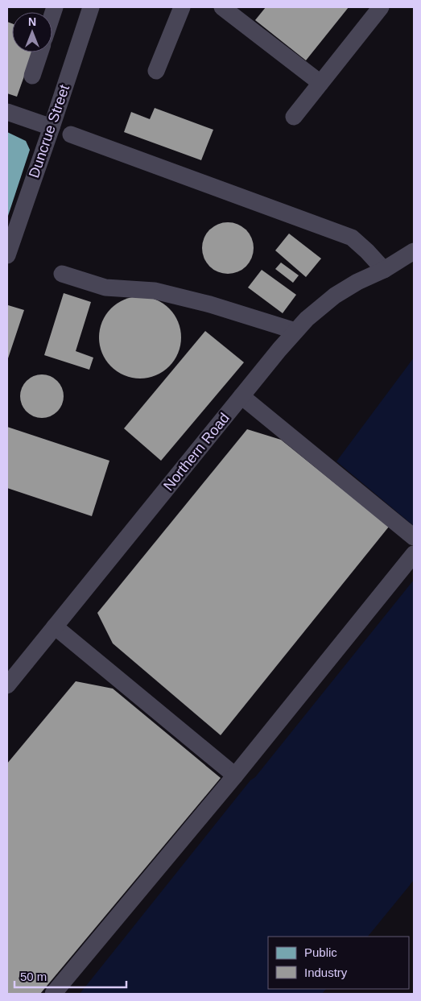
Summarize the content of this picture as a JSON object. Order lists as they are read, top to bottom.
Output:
{
  "streets": {
    "street": ["Duncrue Street", "Northern Road"]
  },
  "legend": ["Public", "Industry"],
  "scale_bar": "50 m",
  "north": "top"
}
